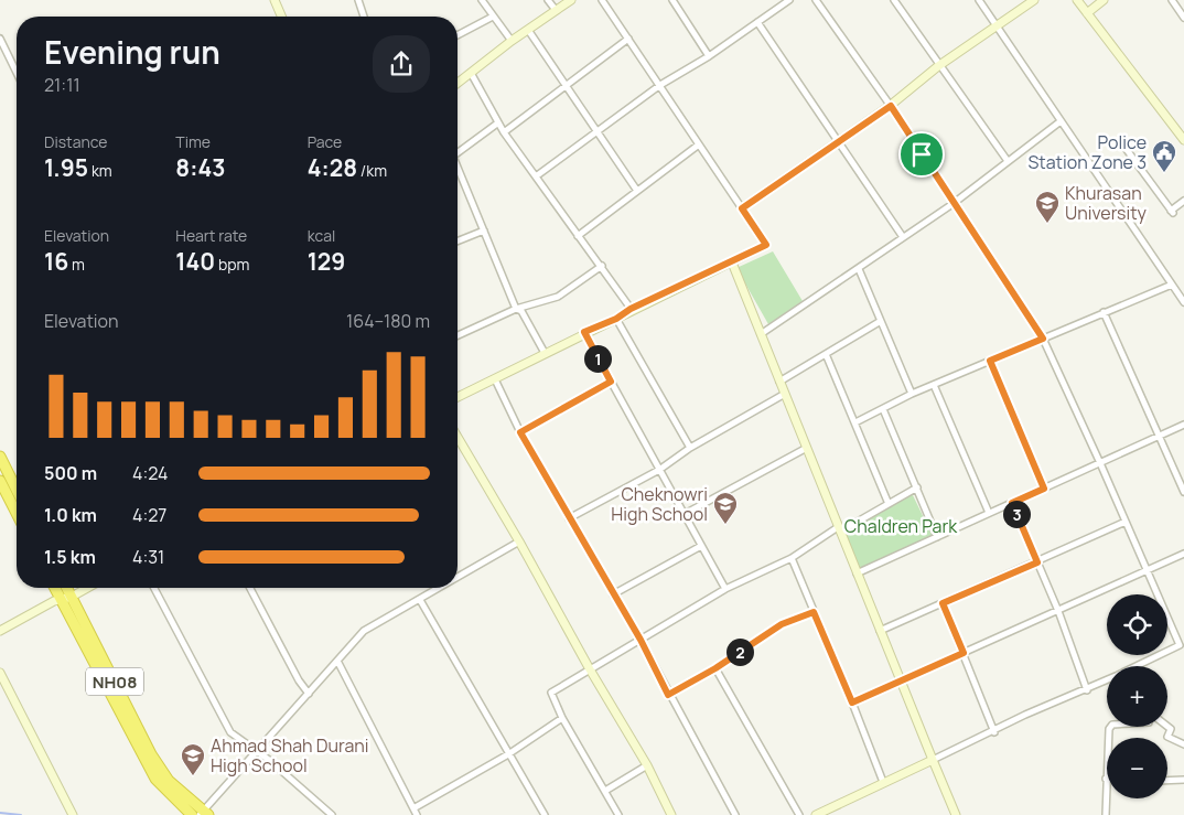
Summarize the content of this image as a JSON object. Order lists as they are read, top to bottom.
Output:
{
  "streets": {
    "highway": ["NH08"]
  },
  "parks": ["Chaldren Park"],
  "places": {
    "public building": ["Police Station Zone 3"],
    "school or university": ["Khurasan University", "Cheknowri High School", "Ahmad Shah Durani High School"]
  },
  "page": {
    "heading": ["Evening run", "21:11"],
    "stats": [
      ["Distance", "1.95 km"],
      ["Time", "8:43"],
      ["Pace", "4:28 /km"],
      ["Elevation", "16 m"],
      ["Heart rate", "140 bpm"],
      ["kcal", "129"]
    ],
    "chart": ["Elevation", "164–180 m"],
    "pins": ["1", "3", "2"],
    "list": [
      {
        "name": "500 m",
        "note": "4:24"
      },
      {
        "name": "1.0 km",
        "note": "4:27"
      },
      {
        "name": "1.5 km",
        "note": "4:31"
      }
    ],
    "map_buttons": ["+", "−"]
  }
}
